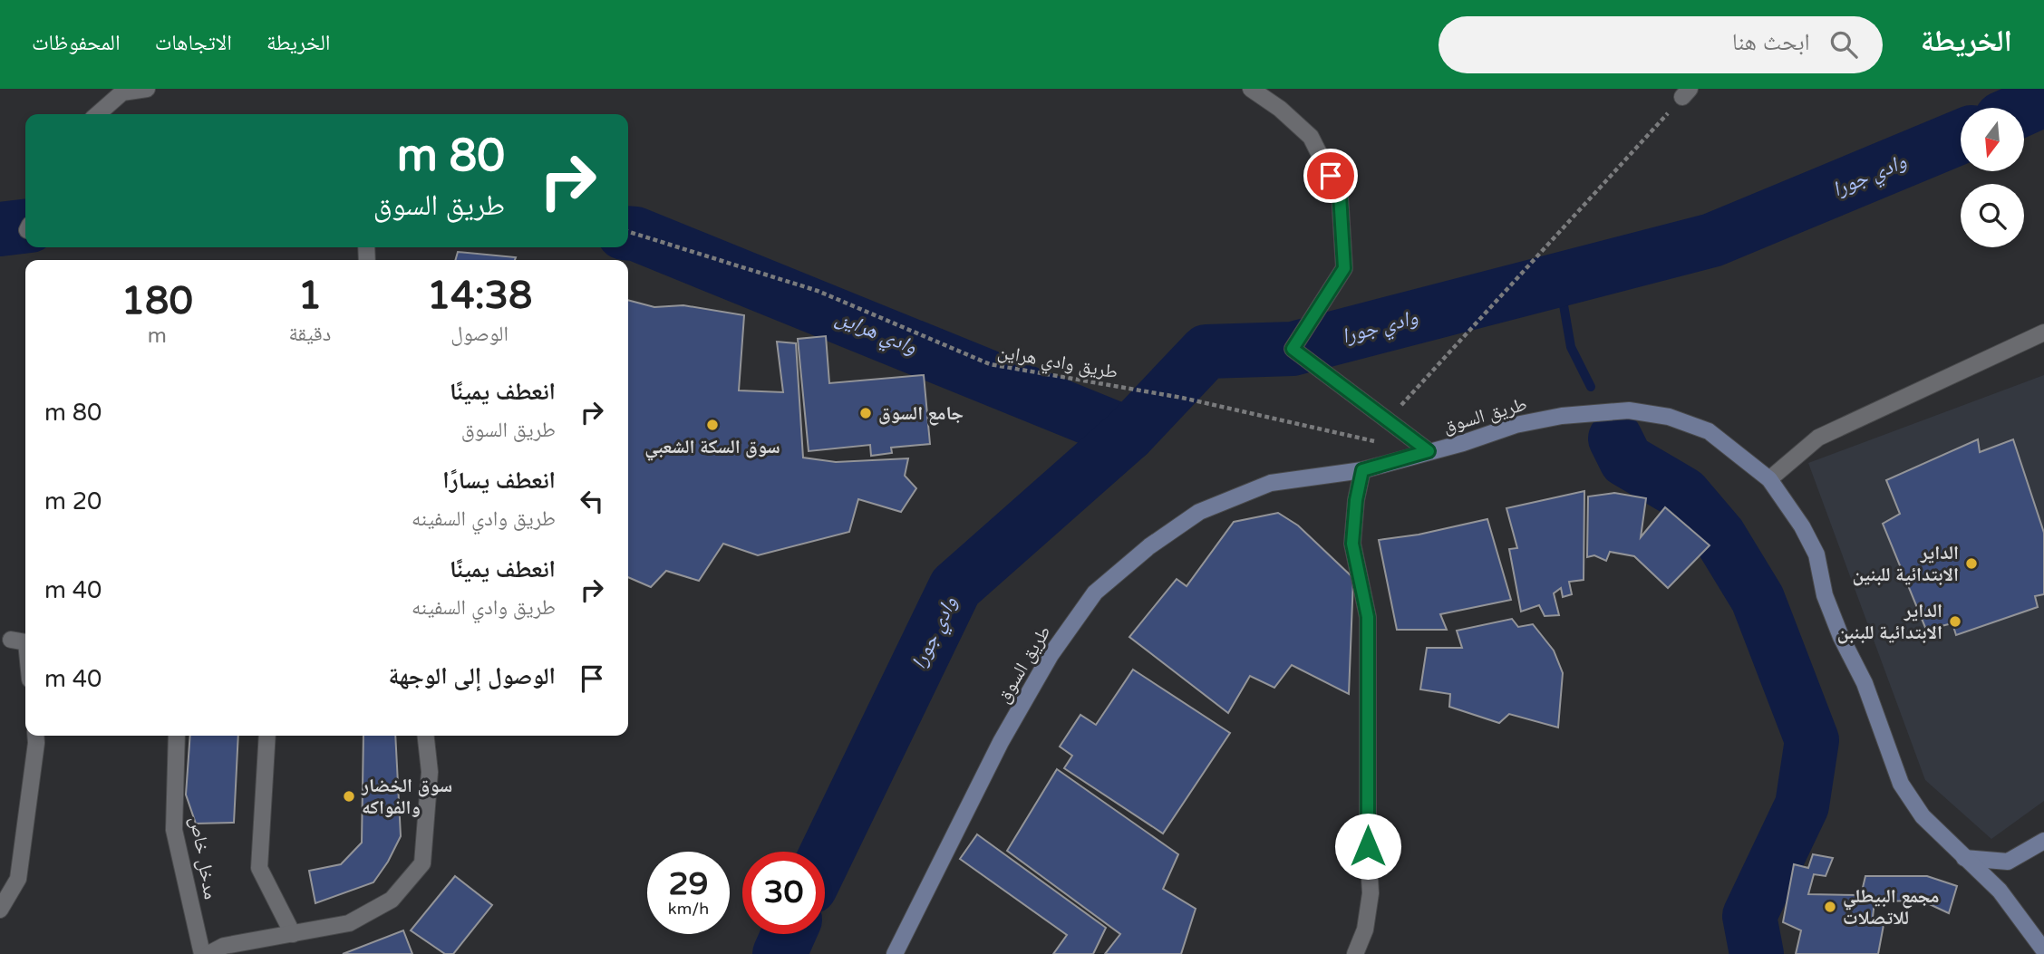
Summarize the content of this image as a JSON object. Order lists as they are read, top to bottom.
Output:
{
  "streets": {
    "street": ["طريق السوق", "مدخل خاص"],
    "path": ["طريق وادي هراين"]
  },
  "water": ["وادي جورا", "وادي هراين"],
  "places": [
    "جامع السوق",
    "سوق السكة الشعبي",
    "الداير الابتدائية للبنين",
    "الداير الابتدائية للبنبن",
    "سوق الخضار والفواكه",
    "مجمع البيطلي للاتصلات"
  ],
  "north": "bottom",
  "page": {
    "header": "الخريطة",
    "search": "ابحث هنا",
    "nav": ["الخريطة", "الاتجاهات", "المحفوظات"],
    "turn": ["80 m", "طريق السوق"],
    "eta": [
      "14:38",
      "الوصول",
      "1",
      "دقيقة",
      "180",
      "m"
    ],
    "list": [
      {
        "name": "انعطف يمينًا",
        "note": "طريق السوق",
        "value": "80 m"
      },
      {
        "name": "انعطف يسارًا",
        "note": "طريق وادي السفينه",
        "value": "20 m"
      },
      {
        "name": "انعطف يمينًا",
        "note": "طريق وادي السفينه",
        "value": "40 m"
      },
      {
        "name": "الوصول إلى الوجهة",
        "value": "40 m"
      }
    ],
    "speed": "29 km/h",
    "limit": "30"
  }
}
